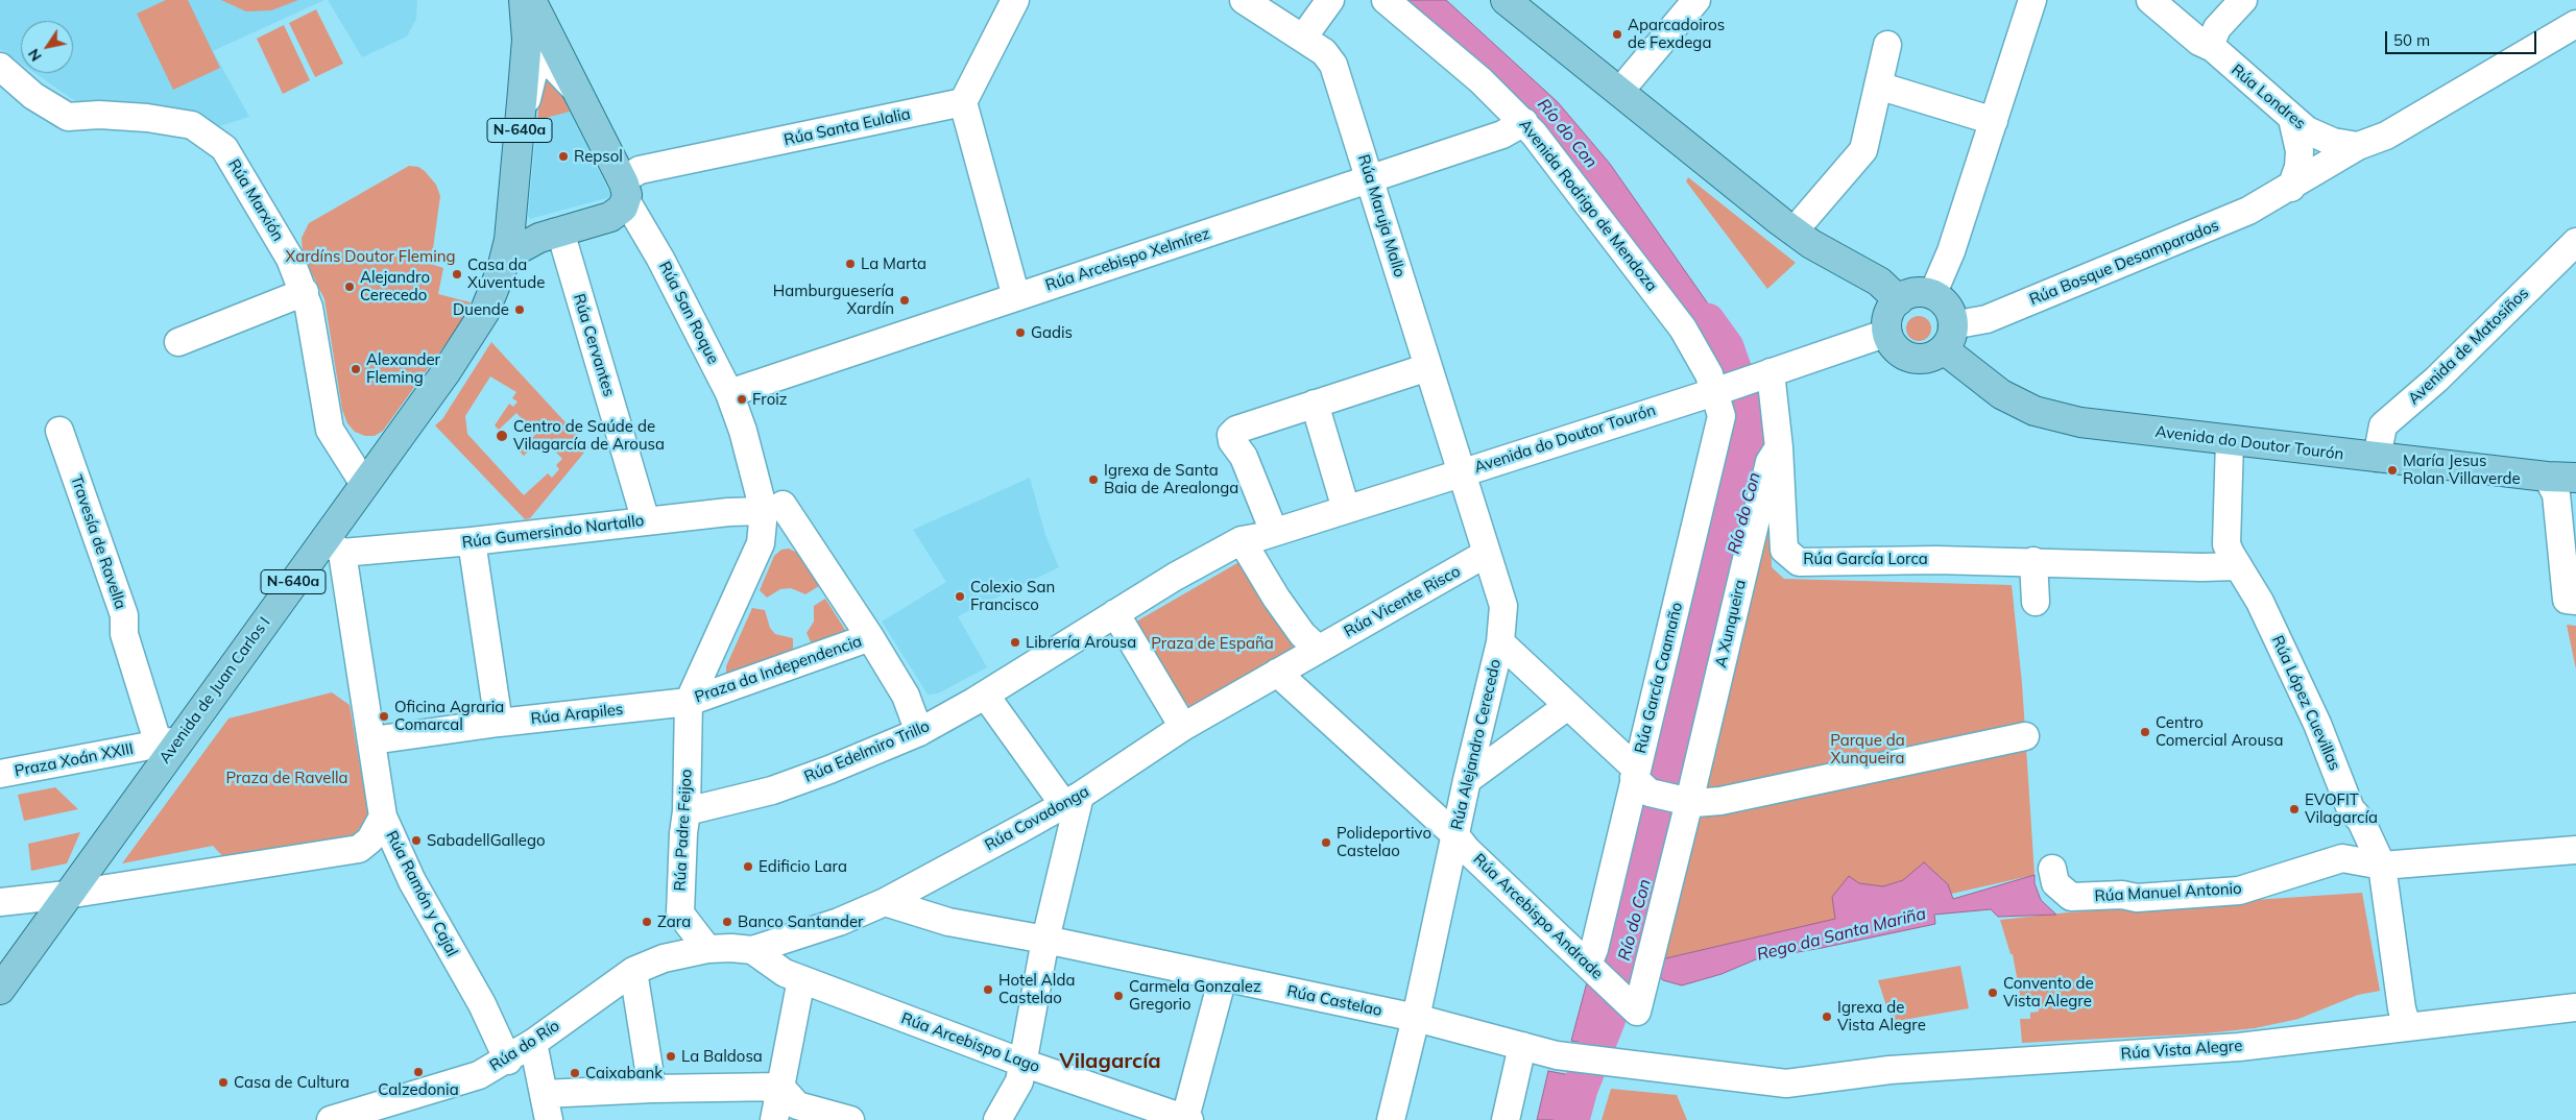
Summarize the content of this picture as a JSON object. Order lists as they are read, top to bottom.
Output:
{
  "streets": {
    "main road": [
      "N-640a",
      "Rúa San Roque",
      "Avenida do Doutor Tourón",
      "Avenida de Juan Carlos I"
    ],
    "street": [
      "Rúa Londres",
      "Rúa Santa Eulalia",
      "Rúa Marxión",
      "Avenida Rodrigo de Mendoza",
      "Rúa Maruja Mallo",
      "Rúa Arcebispo Xelmírez",
      "Rúa Bosque Desamparados",
      "Rúa Cervantes",
      "Avenida de Matosiños",
      "Rúa Gumersindo Nartallo",
      "Travesía de Ravella",
      "Rúa García Lorca",
      "Rúa Vicente Risco",
      "A Xunqueira",
      "Praza da Independencia",
      "Rúa García Caamaño",
      "Rúa López Cuevillas",
      "Rúa Arapiles",
      "Rúa Alejandro Cerecedo",
      "Rúa Edelmiro Trillo",
      "Praza Xoán XXIII",
      "Rúa Covadonga",
      "Rúa Padre Feijoo",
      "Rúa Manuel Antonio",
      "Rúa Ramón y Cajal",
      "Rúa Arcebispo Andrade",
      "Rúa Castelao",
      "Rúa Arcebispo Lago",
      "Rúa do Río",
      "Rúa Vista Alegre"
    ]
  },
  "crossings": [
    ["Rúa Londres", "Rúa Bosque Desamparados"],
    ["Rúa Santa Eulalia", "Rúa San Roque"],
    ["Rúa Marxión", "Avenida de Juan Carlos I"],
    ["Avenida Rodrigo de Mendoza", "Rúa Arcebispo Xelmírez"],
    ["Avenida Rodrigo de Mendoza", "Avenida do Doutor Tourón"],
    ["Avenida Rodrigo de Mendoza", "Rúa García Caamaño"],
    ["Rúa Maruja Mallo", "Rúa Arcebispo Xelmírez"],
    ["Rúa Maruja Mallo", "Avenida do Doutor Tourón"],
    ["Rúa Maruja Mallo", "Rúa Alejandro Cerecedo"],
    ["Rúa Arcebispo Xelmírez", "Rúa San Roque"],
    ["Rúa Bosque Desamparados", "Avenida do Doutor Tourón"],
    ["Rúa San Roque", "Praza da Independencia"],
    ["Rúa San Roque", "Avenida de Juan Carlos I"],
    ["Rúa Cervantes", "Rúa Gumersindo Nartallo"],
    ["Rúa Cervantes", "Avenida de Juan Carlos I"],
    ["Avenida de Matosiños", "Avenida do Doutor Tourón"],
    ["Avenida do Doutor Tourón", "Rúa García Lorca"],
    ["Avenida do Doutor Tourón", "Rúa García Caamaño"],
    ["Avenida do Doutor Tourón", "Rúa López Cuevillas"],
    ["Avenida do Doutor Tourón", "Rúa Alejandro Cerecedo"],
    ["Rúa Gumersindo Nartallo", "Praza da Independencia"],
    ["Rúa Gumersindo Nartallo", "Avenida de Juan Carlos I"],
    ["Rúa Gumersindo Nartallo", "Rúa Ramón y Cajal"],
    ["Travesía de Ravella", "Avenida de Juan Carlos I"],
    ["Travesía de Ravella", "Praza Xoán XXIII"],
    ["Rúa García Lorca", "A Xunqueira"],
    ["Rúa García Lorca", "Rúa López Cuevillas"],
    ["Rúa Vicente Risco", "Rúa Alejandro Cerecedo"],
    ["A Xunqueira", "Rúa Arcebispo Andrade"],
    ["Praza da Independencia", "Rúa Arapiles"],
    ["Praza da Independencia", "Rúa Padre Feijoo"],
    ["Rúa García Caamaño", "Rúa Arcebispo Andrade"],
    ["Avenida de Juan Carlos I", "Praza Xoán XXIII"],
    ["Avenida de Juan Carlos I", "Rúa Ramón y Cajal"],
    ["Rúa López Cuevillas", "Rúa Manuel Antonio"],
    ["Rúa López Cuevillas", "Rúa Vista Alegre"],
    ["Rúa Arapiles", "Rúa Padre Feijoo"],
    ["Rúa Arapiles", "Rúa Ramón y Cajal"],
    ["Rúa Alejandro Cerecedo", "Rúa Arcebispo Andrade"],
    ["Rúa Alejandro Cerecedo", "Rúa Castelao"],
    ["Rúa Edelmiro Trillo", "Rúa Padre Feijoo"],
    ["Rúa Covadonga", "Rúa Castelao"],
    ["Rúa Covadonga", "Rúa Arcebispo Lago"],
    ["Rúa Covadonga", "Rúa do Río"],
    ["Rúa Padre Feijoo", "Rúa do Río"],
    ["Rúa Ramón y Cajal", "Rúa do Río"],
    ["Rúa Castelao", "Rúa Vista Alegre"],
    ["Rúa Arcebispo Lago", "Rúa do Río"]
  ],
  "districts": ["Vilagarcía"],
  "water": ["Río do Con", "Rego da Santa Mariña"],
  "parks": [
    "Xardíns Doutor Fleming",
    "Praza de España",
    "Parque da Xunqueira",
    "Praza de Ravella"
  ],
  "places": [
    "Aparcadoiros de Fexdega",
    "Repsol",
    "La Marta",
    "Casa da Xuventude",
    "Alejandro Cerecedo",
    "Hamburguesería Xardín",
    "Duende",
    "Gadis",
    "Alexander Fleming",
    "Froiz",
    "Centro de Saúde de Vilagarcía de Arousa",
    "María Jesus Rolan Villaverde",
    "Igrexa de Santa Baia de Arealonga",
    "Colexio San Francisco",
    "Librería Arousa",
    "Oficina Agraria Comarcal",
    "Centro Comercial Arousa",
    "EVOFIT Vilagarcía",
    "SabadellGallego",
    "Polideportivo Castelao",
    "Edificio Lara",
    "Zara",
    "Banco Santander",
    "Hotel Alda Castelao",
    "Convento de Vista Alegre",
    "Carmela Gonzalez Gregorio",
    "Igrexa de Vista Alegre",
    "La Baldosa",
    "Calzedonia",
    "Caixabank",
    "Casa de Cultura"
  ],
  "scale_bar": "50 m",
  "north": "bottom left"
}
